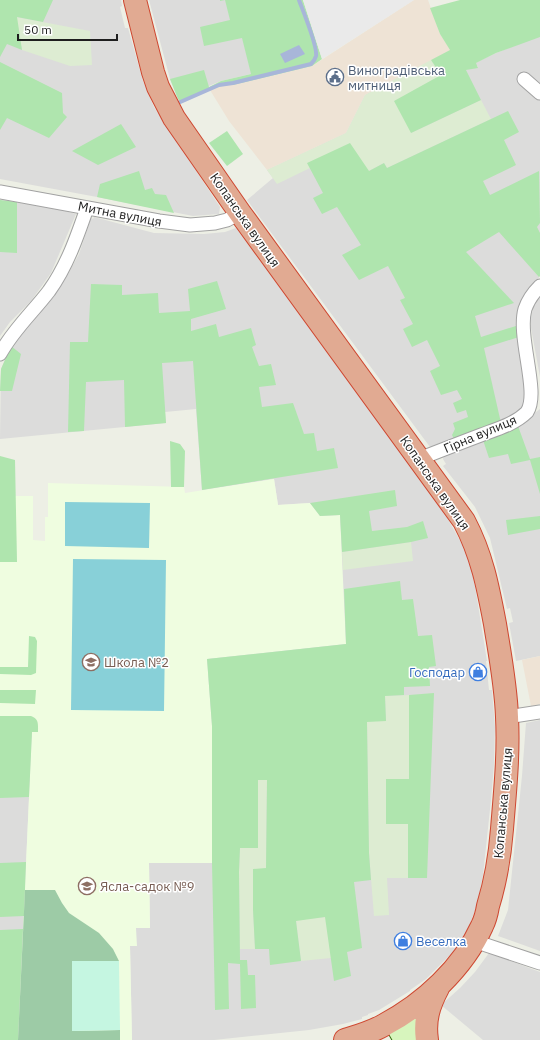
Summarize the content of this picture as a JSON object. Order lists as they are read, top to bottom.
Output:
{
  "streets": {
    "highway": ["Копанська вулиця"],
    "street": ["Митна вулиця", "Гірна вулиця"]
  },
  "crossings": [
    ["Митна вулиця", "Копанська вулиця"],
    ["Копанська вулиця", "Гірна вулиця"]
  ],
  "places": {
    "public building": ["Виноградівська митниця"],
    "school or university": ["Школа №2", "Ясла-садок №9"],
    "shop": ["Господар", "Веселка"]
  },
  "scale_bar": "50 m"
}
